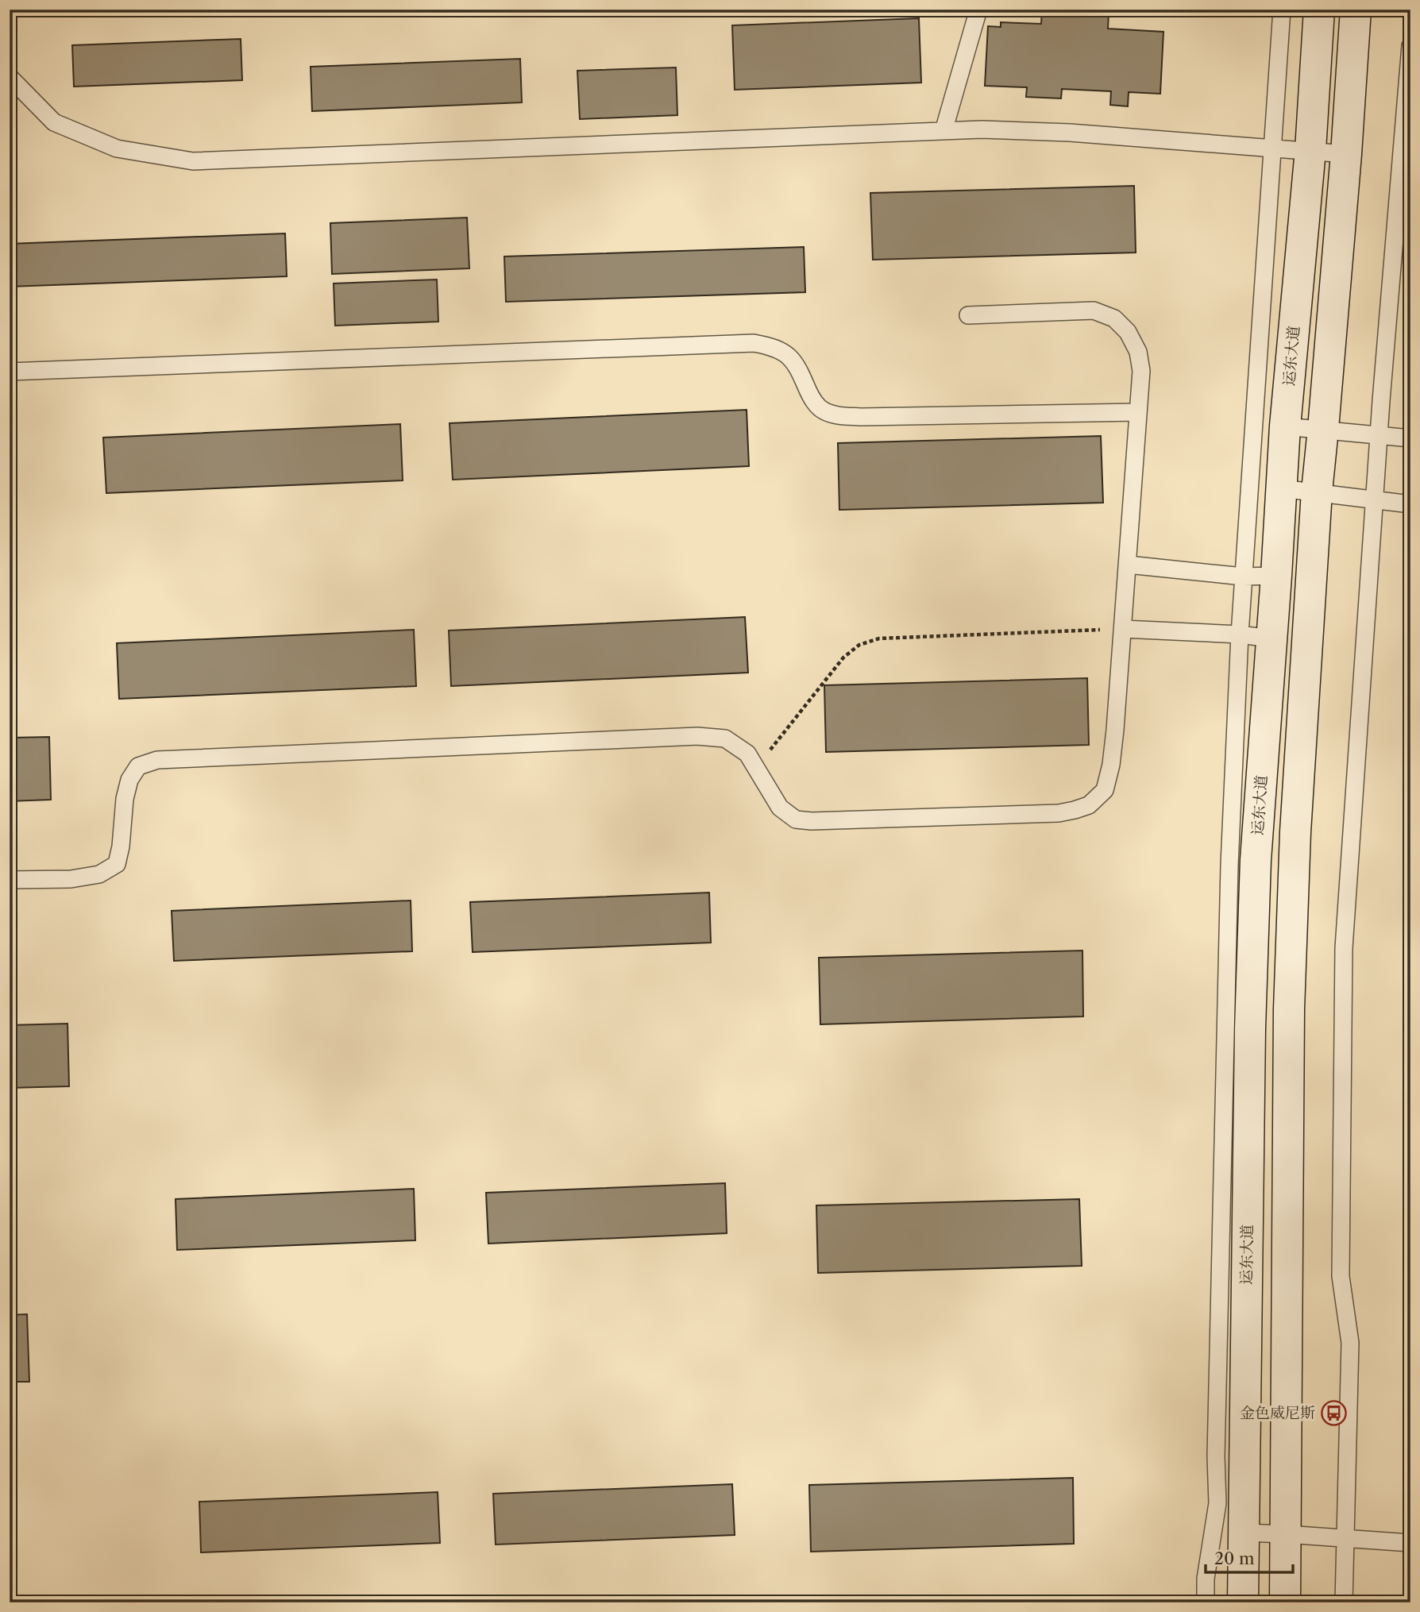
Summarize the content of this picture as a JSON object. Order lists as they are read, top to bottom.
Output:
{
  "streets": {
    "main road": ["运东大道"]
  },
  "places": {
    "bus stop": ["金色威尼斯"]
  },
  "scale_bar": "20 m"
}
